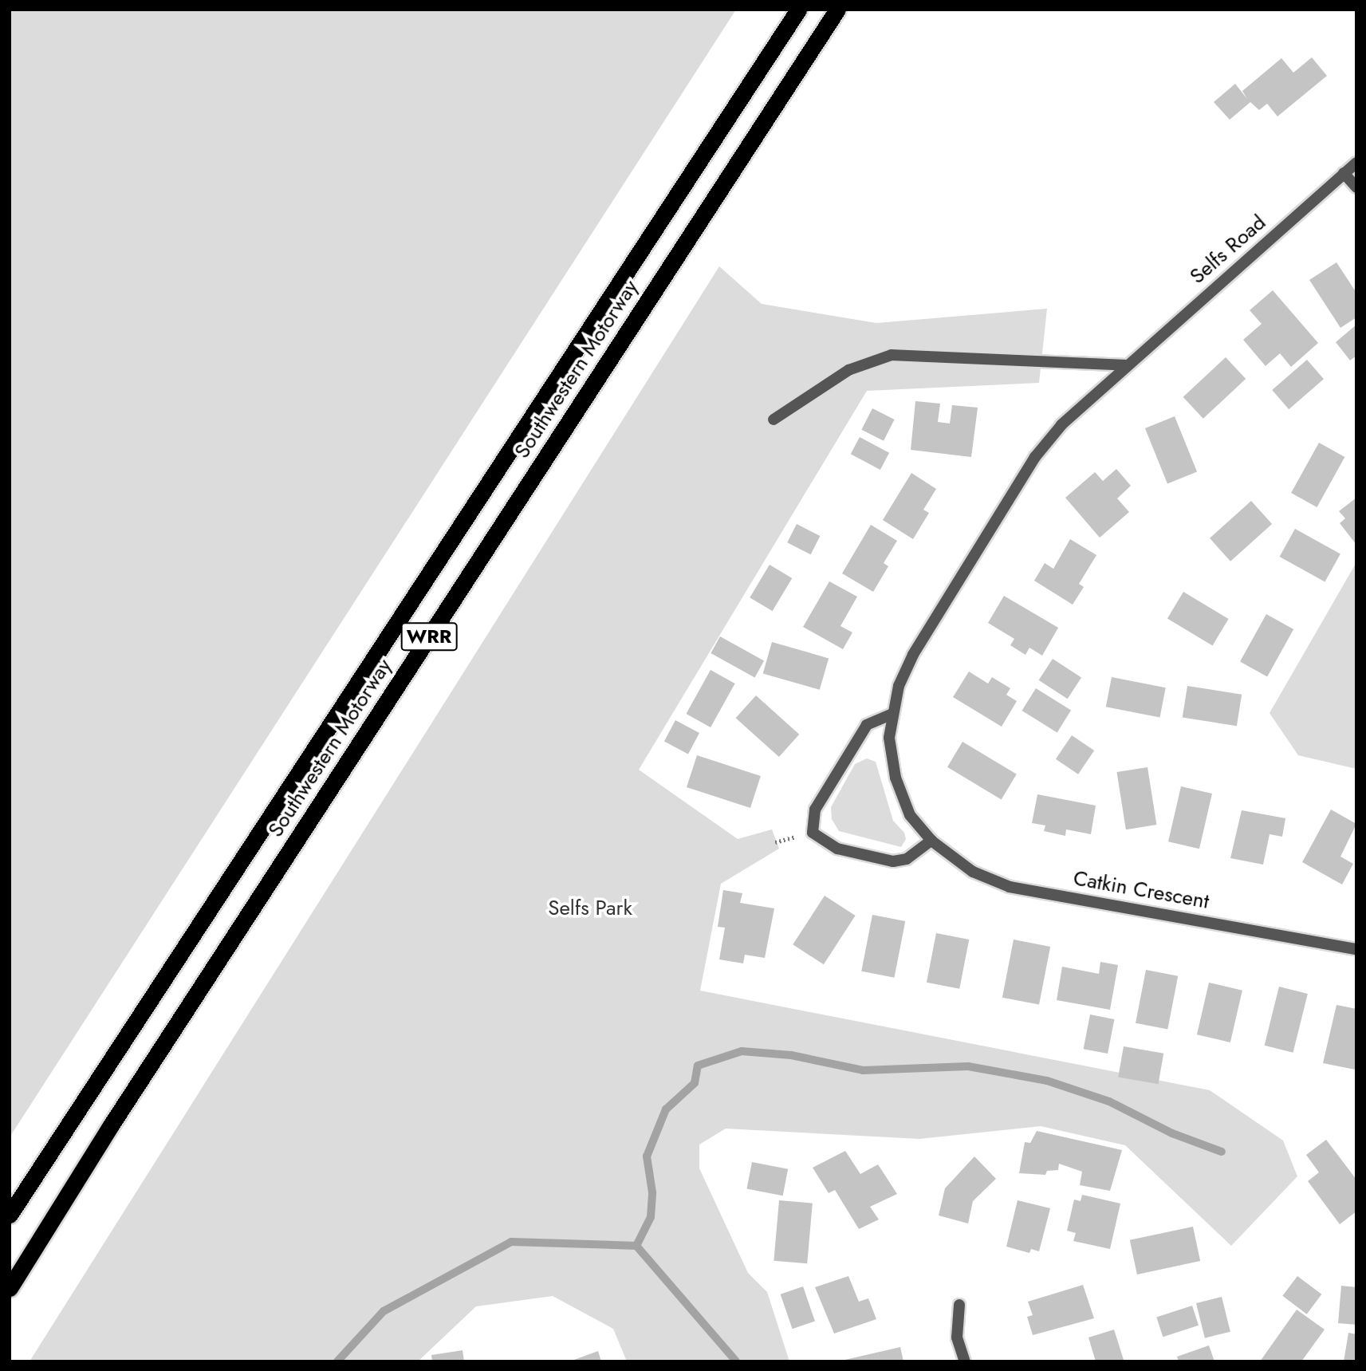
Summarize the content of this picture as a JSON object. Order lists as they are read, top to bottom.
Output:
{
  "streets": {
    "highway": ["Southwestern Motorway", "WRR"],
    "street": ["Selfs Road", "Catkin Crescent"]
  },
  "crossings": [
    ["Selfs Road", "Catkin Crescent"]
  ],
  "parks": ["Selfs Park"]
}
